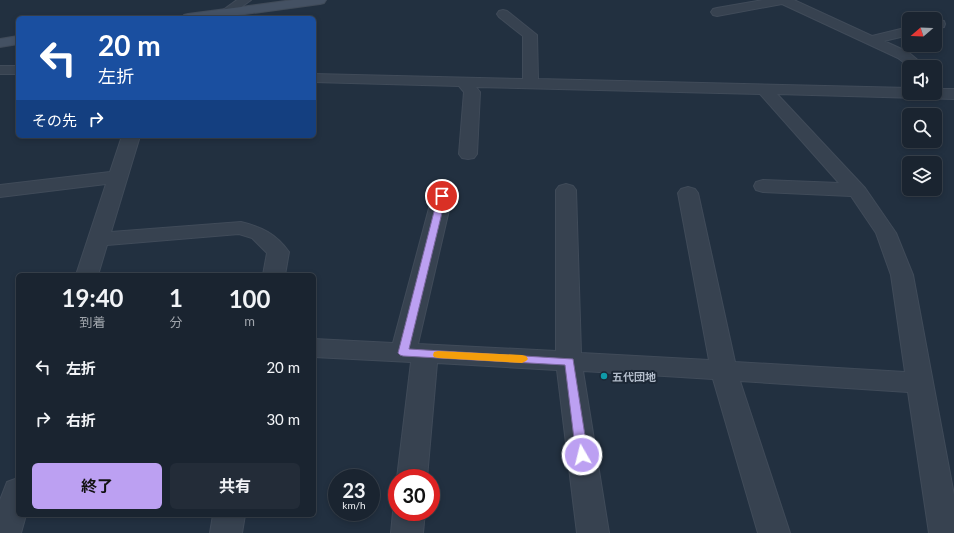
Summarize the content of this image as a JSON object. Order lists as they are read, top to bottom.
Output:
{
  "places": ["五代団地"],
  "north": "left",
  "page": {
    "turn": ["20 m", "左折"],
    "then": "その先",
    "eta": [
      "19:40",
      "到着",
      "1",
      "分",
      "100",
      "m"
    ],
    "list": [
      {
        "name": "左折",
        "value": "20 m"
      },
      {
        "name": "右折",
        "value": "30 m"
      }
    ],
    "buttons": ["終了", "共有"],
    "speed": "23 km/h",
    "limit": "30"
  }
}
